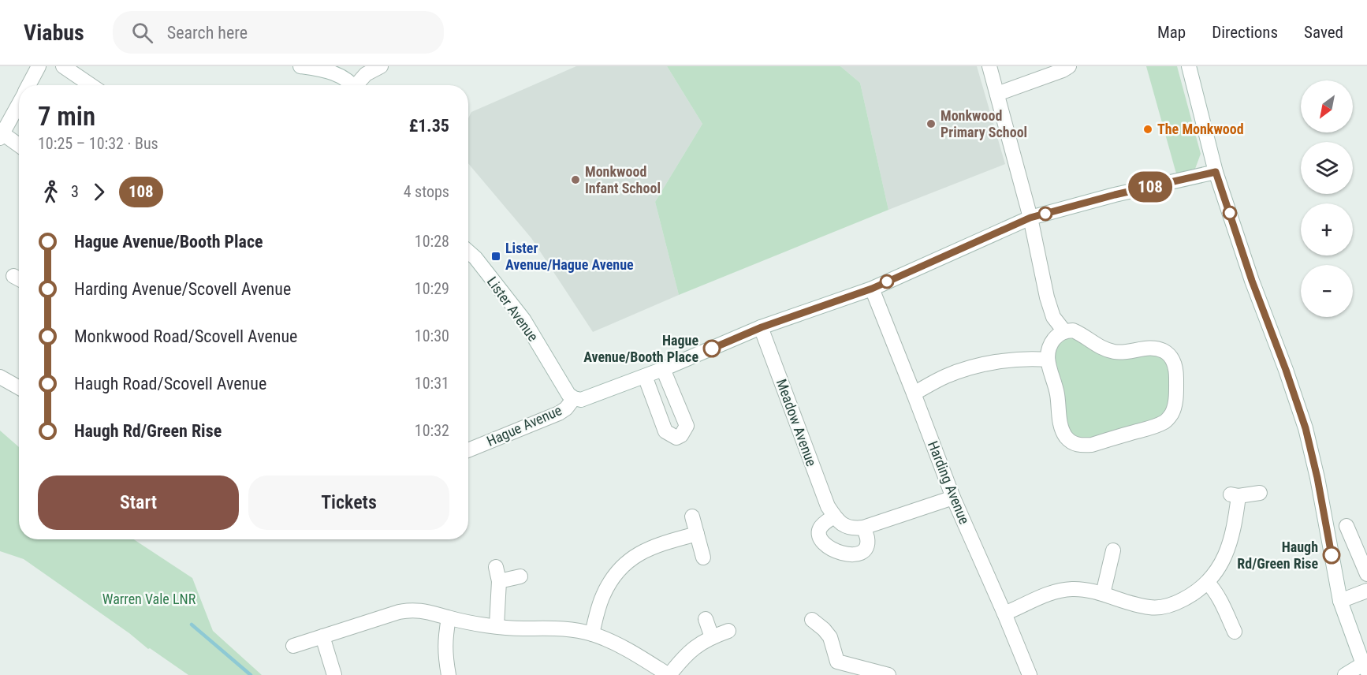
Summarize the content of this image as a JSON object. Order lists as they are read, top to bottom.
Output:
{
  "streets": {
    "street": [
      "Lister Avenue",
      "Meadow Avenue",
      "Hague Avenue",
      "Harding Avenue"
    ]
  },
  "crossings": [
    ["Lister Avenue", "Hague Avenue"],
    ["Meadow Avenue", "Hague Avenue"],
    ["Hague Avenue", "Harding Avenue"]
  ],
  "parks": ["Warren Vale LNR"],
  "places": {
    "other": [
      "Monkwood Primary School",
      "The Monkwood",
      "Monkwood Infant School",
      "Hague Avenue/Booth Place",
      "Haugh Rd/Green Rise"
    ],
    "transit": ["Lister Avenue/Hague Avenue"]
  },
  "lines": ["bus line 108"],
  "north": "bottom left",
  "page": {
    "header": "Viabus",
    "search": "Search here",
    "nav": ["Map", "Directions", "Saved"],
    "on_map": "108",
    "map_buttons": ["+", "−"],
    "heading": ["7 min", "10:25 – 10:32 · Bus", "£1.35"],
    "legs": ["3", "108", "4 stops"],
    "list": [
      {
        "name": "Hague Avenue/Booth Place",
        "value": "10:28"
      },
      {
        "name": "Harding Avenue/Scovell Avenue",
        "value": "10:29"
      },
      {
        "name": "Monkwood Road/Scovell Avenue",
        "value": "10:30"
      },
      {
        "name": "Haugh Road/Scovell Avenue",
        "value": "10:31"
      },
      {
        "name": "Haugh Rd/Green Rise",
        "value": "10:32"
      }
    ],
    "buttons": ["Start", "Tickets"]
  }
}
